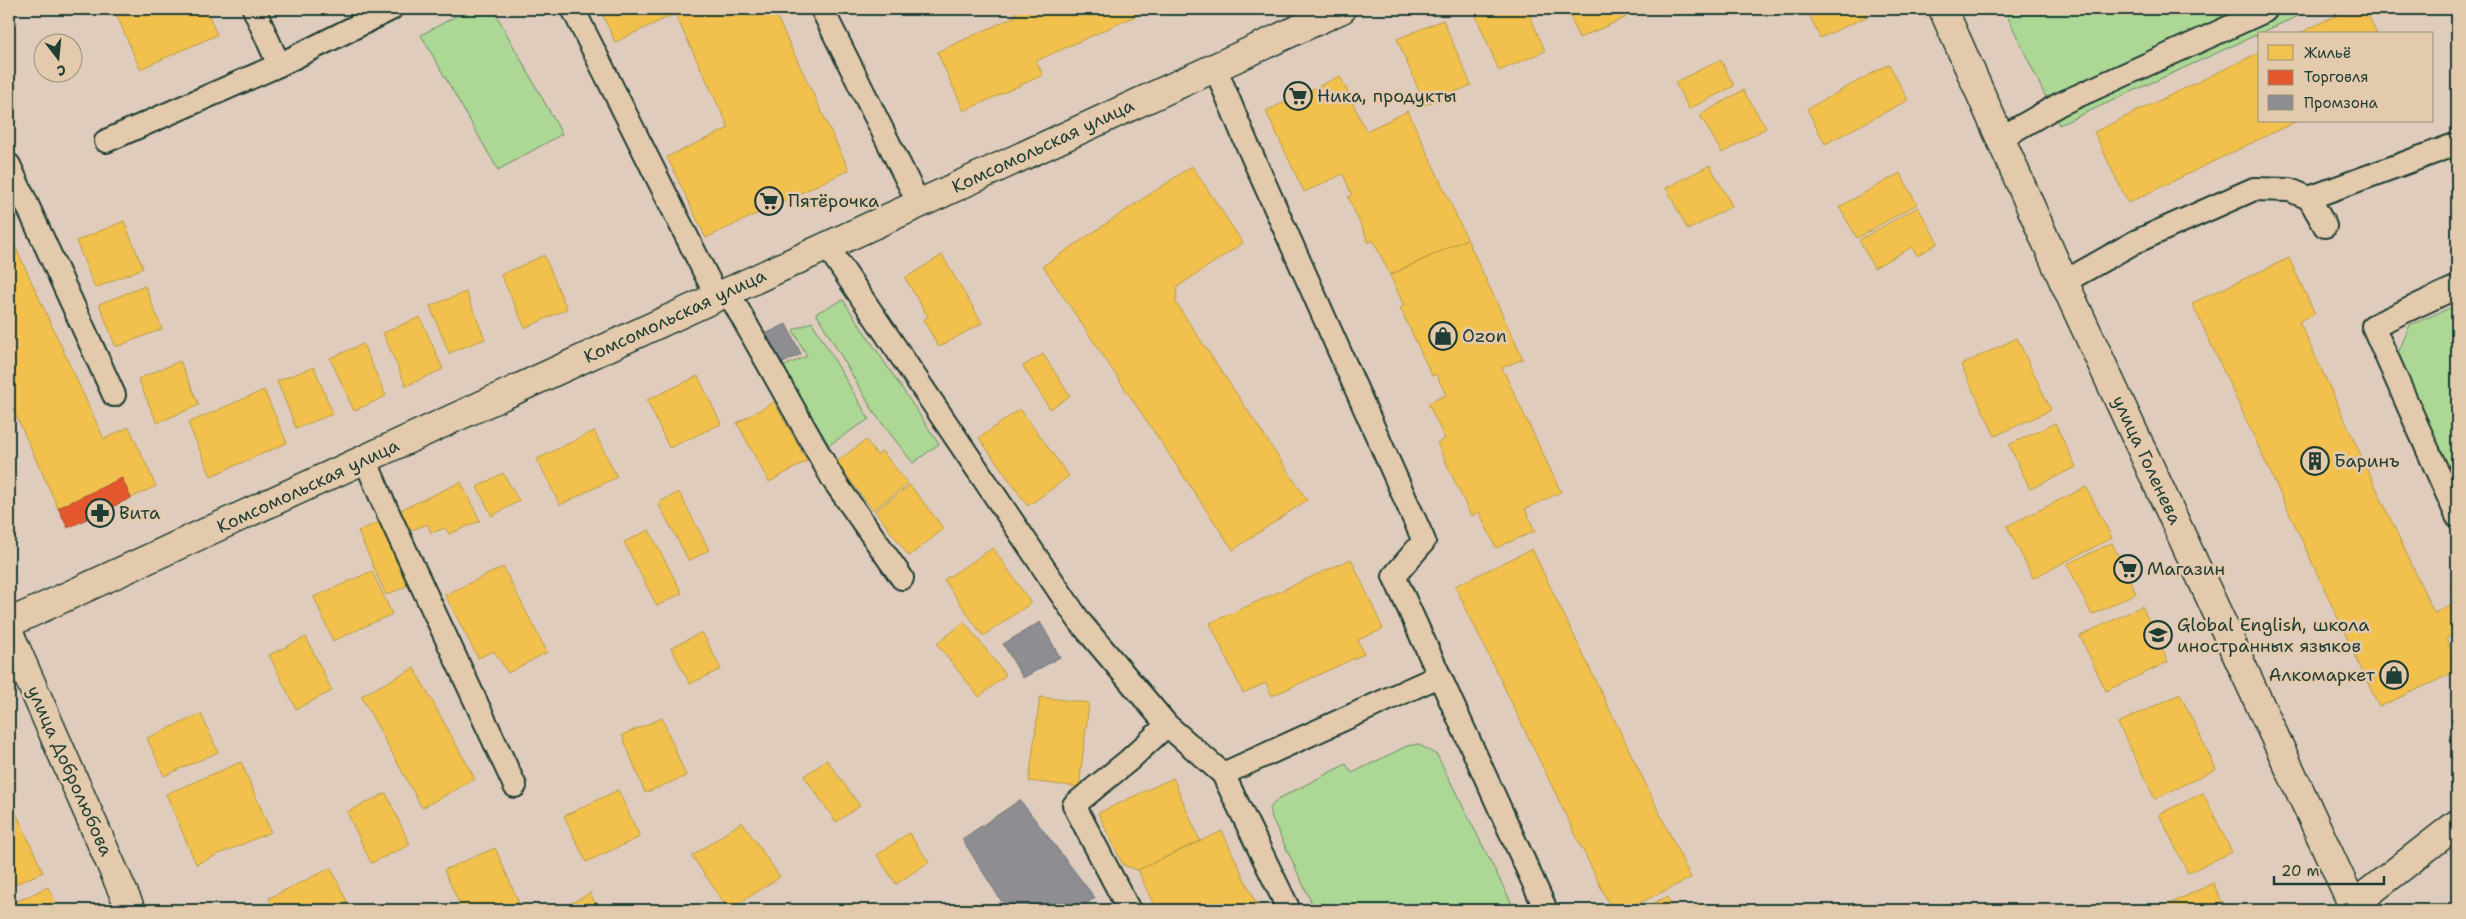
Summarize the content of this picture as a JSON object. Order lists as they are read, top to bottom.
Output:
{
  "streets": {
    "street": ["Комсомольская улица", "улица Голенева", "улица Добролюбова"]
  },
  "places": {
    "supermarket": ["Ника, продукты", "Пятёрочка", "Магазин"],
    "shop": ["Ozon", "Алкомаркет"],
    "building": ["Баринъ"],
    "pharmacy": ["Вита"],
    "school or university": ["Global English, школа иностранных языков"]
  },
  "legend": ["Жильё", "Торговля", "Промзона"],
  "scale_bar": "20 m",
  "north": "bottom"
}
